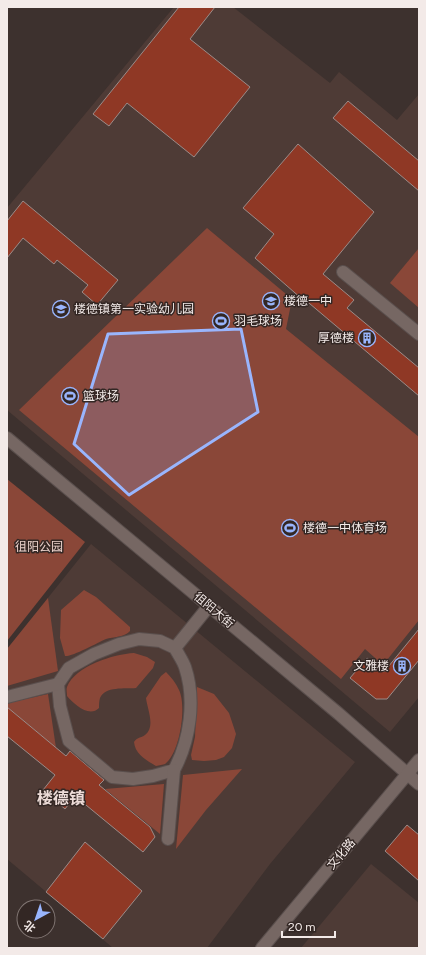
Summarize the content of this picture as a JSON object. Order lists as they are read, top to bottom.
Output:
{
  "streets": {
    "street": ["徂阳大街", "文化路"]
  },
  "crossings": [
    ["徂阳大街", "文化路"]
  ],
  "districts": ["楼德镇"],
  "parks": ["徂阳公园"],
  "places": {
    "school or university": ["楼德一中", "楼德镇第一实验幼儿园"],
    "sports": ["羽毛球场", "篮球场", "楼德一中体育场"],
    "building": ["厚德楼", "文雅楼"]
  },
  "scale_bar": "20 m",
  "north": "bottom left"
}
